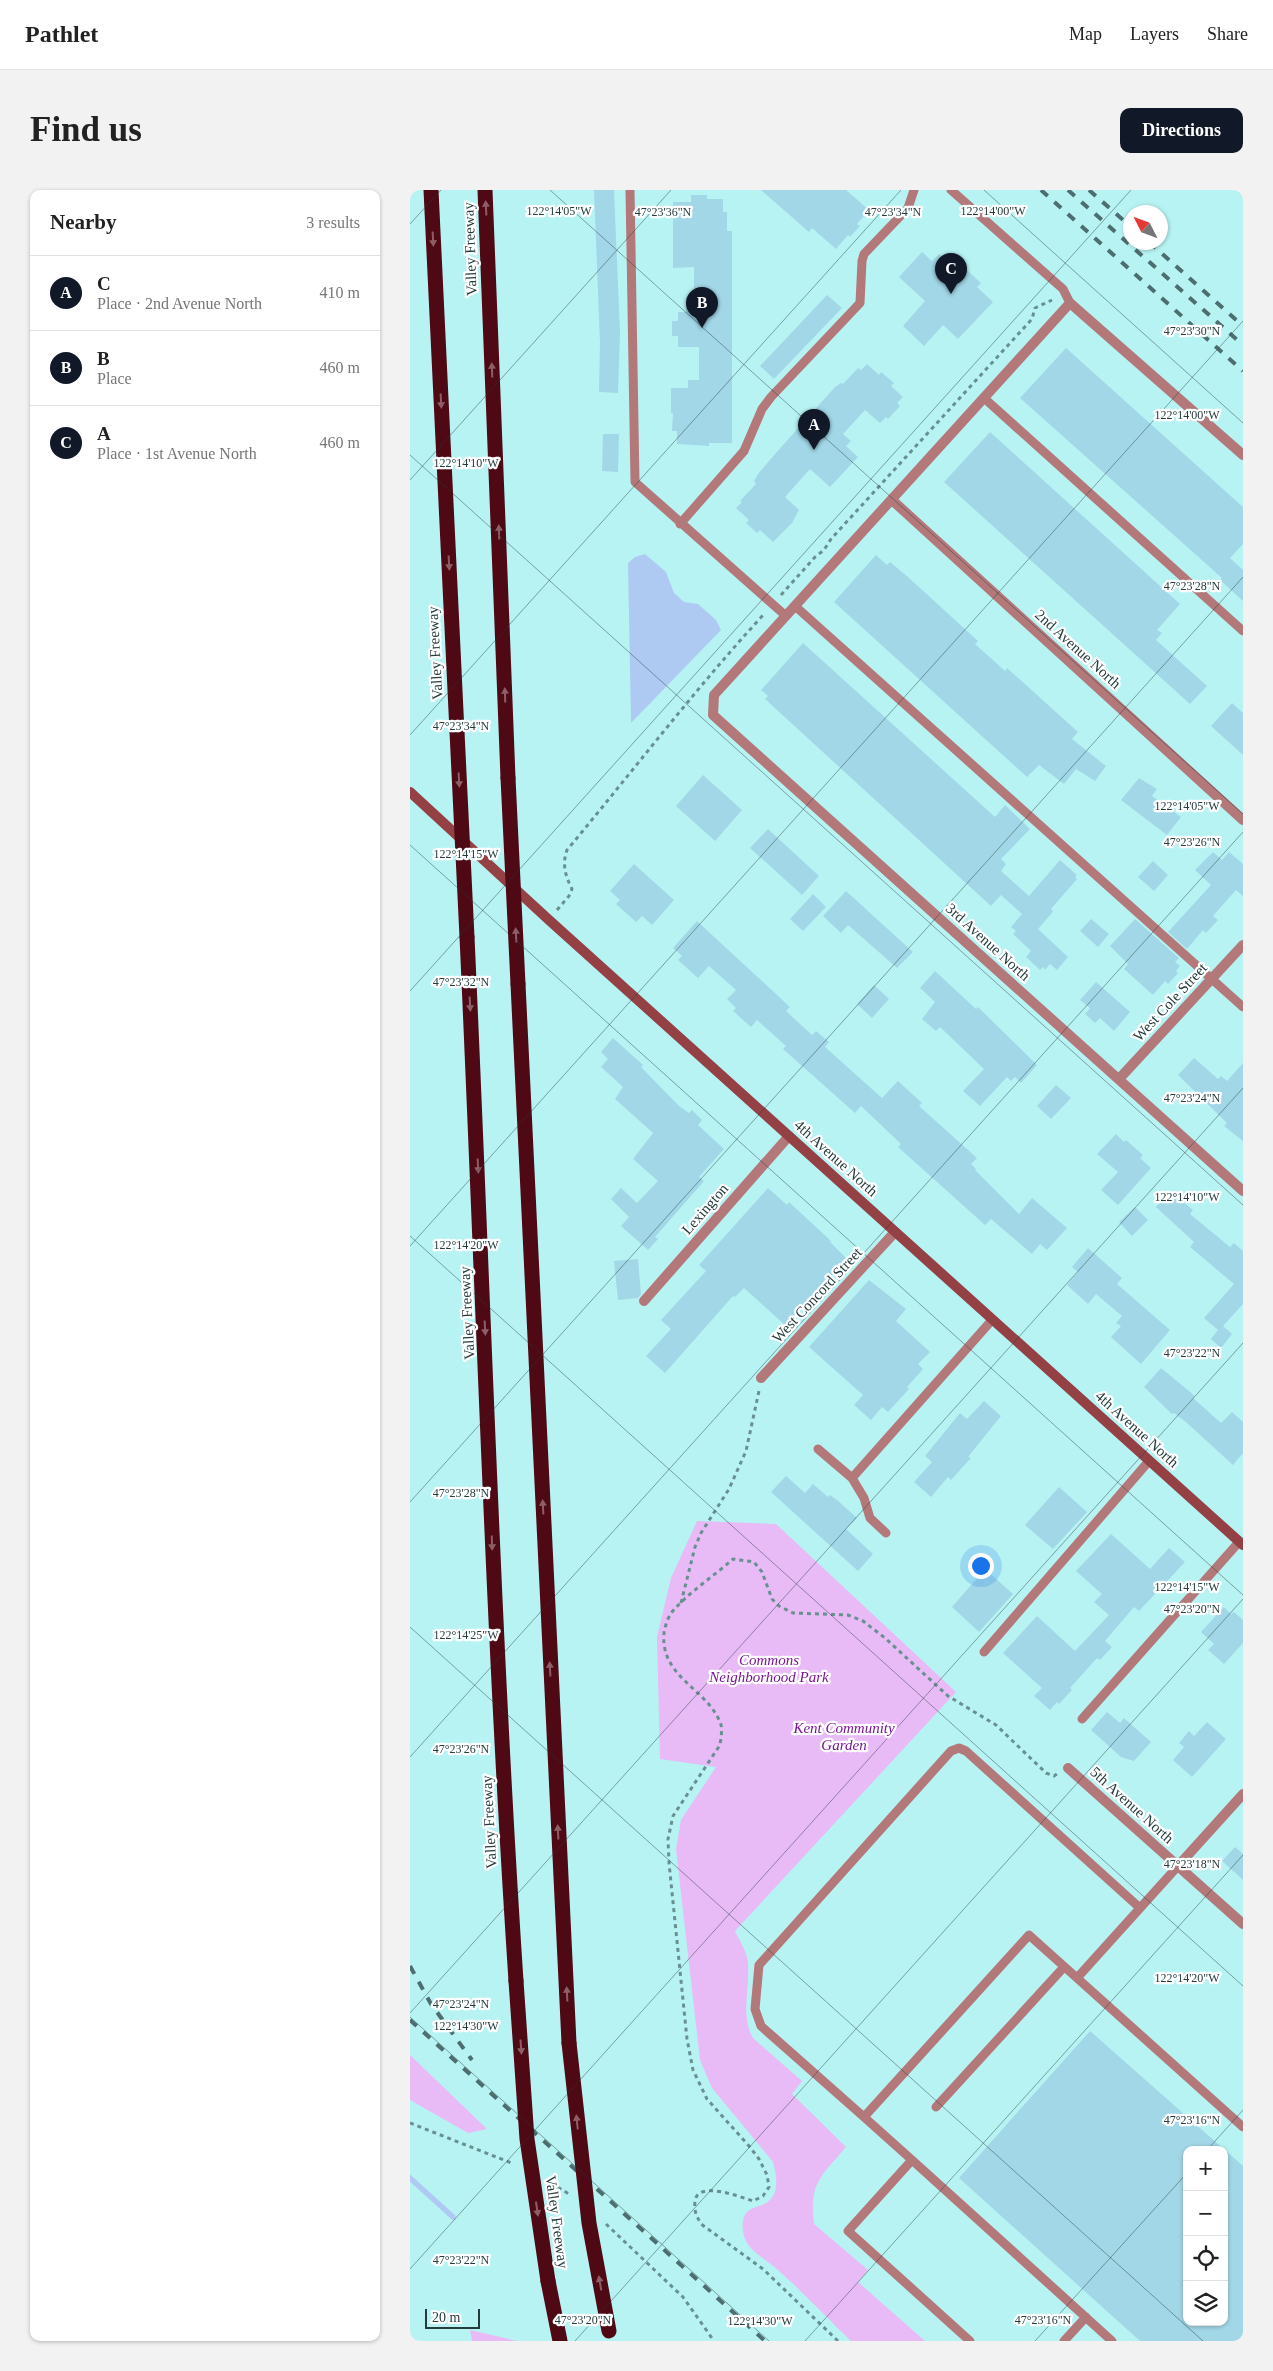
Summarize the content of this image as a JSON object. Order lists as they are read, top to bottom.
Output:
{
  "streets": {
    "highway": ["Valley Freeway"],
    "street": [
      "2nd Avenue North",
      "3rd Avenue North",
      "West Cole Street",
      "4th Avenue North",
      "Lexington",
      "West Concord Street",
      "5th Avenue North"
    ]
  },
  "crossings": [
    ["3rd Avenue North", "West Cole Street"],
    ["4th Avenue North", "Lexington"],
    ["4th Avenue North", "West Concord Street"]
  ],
  "parks": ["Commons Neighborhood Park", "Kent Community Garden"],
  "scale_bar": "20 m",
  "north": "top left",
  "page": {
    "header": "Pathlet",
    "nav": ["Map", "Layers", "Share"],
    "buttons": "Directions",
    "title": "Find us",
    "heading": ["Nearby", "3 results"],
    "pins": ["C", "B", "A"],
    "list": [
      {
        "mark": "A",
        "name": "C",
        "note": "Place · 2nd Avenue North",
        "value": "410 m"
      },
      {
        "mark": "B",
        "name": "B",
        "note": "Place",
        "value": "460 m"
      },
      {
        "mark": "C",
        "name": "A",
        "note": "Place · 1st Avenue North",
        "value": "460 m"
      }
    ],
    "map_buttons": ["+", "−"],
    "scale": "20 m"
  },
  "coordinates": [
    "122°14'05\"W",
    "122°14'00\"W",
    "47°23'36\"N",
    "47°23'34\"N",
    "47°23'30\"N",
    "122°14'10\"W",
    "47°23'28\"N",
    "47°23'26\"N",
    "122°14'15\"W",
    "47°23'32\"N",
    "47°23'24\"N",
    "122°14'20\"W",
    "47°23'22\"N",
    "47°23'20\"N",
    "122°14'25\"W",
    "47°23'18\"N",
    "122°14'30\"W",
    "47°23'16\"N"
  ]
}
